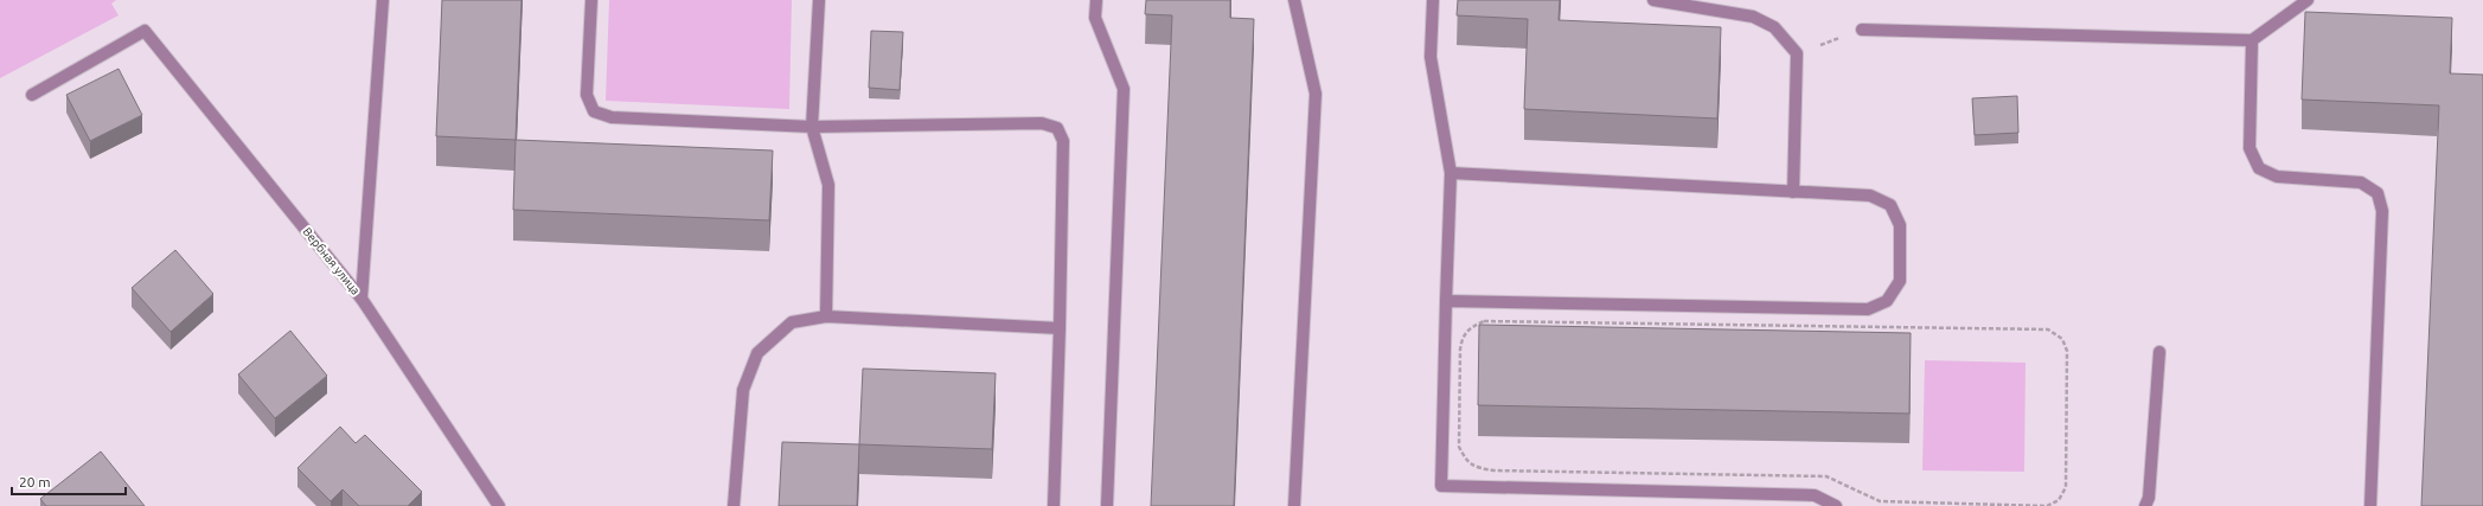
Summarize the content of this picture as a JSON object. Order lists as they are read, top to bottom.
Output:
{
  "streets": {
    "street": ["Вербная улица"]
  },
  "scale_bar": "20 m"
}
